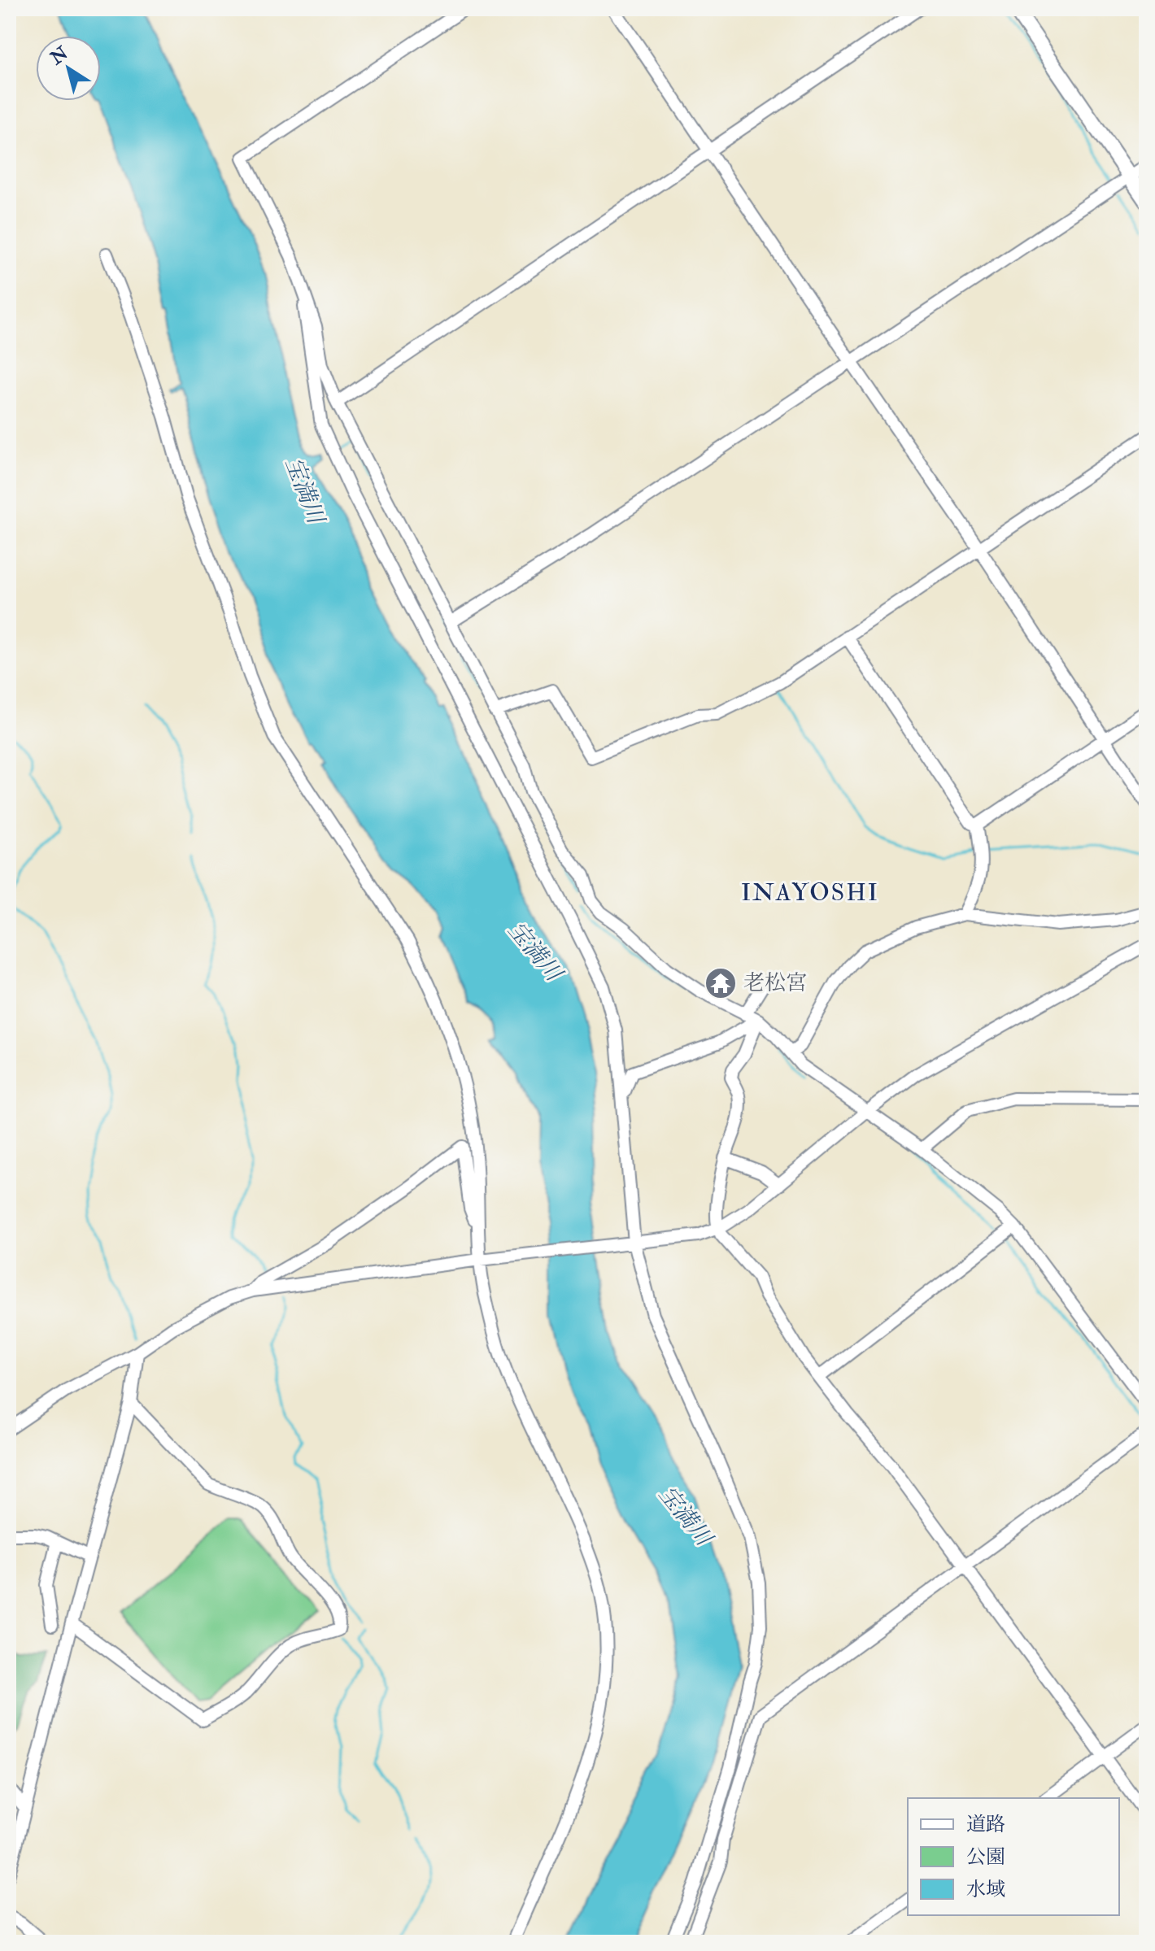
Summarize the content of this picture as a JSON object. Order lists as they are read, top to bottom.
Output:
{
  "districts": ["INAYOSHI"],
  "water": ["宝満川"],
  "places": {
    "temple": ["老松宮"]
  },
  "legend": ["道路", "公園", "水域"],
  "north": "top left"
}
